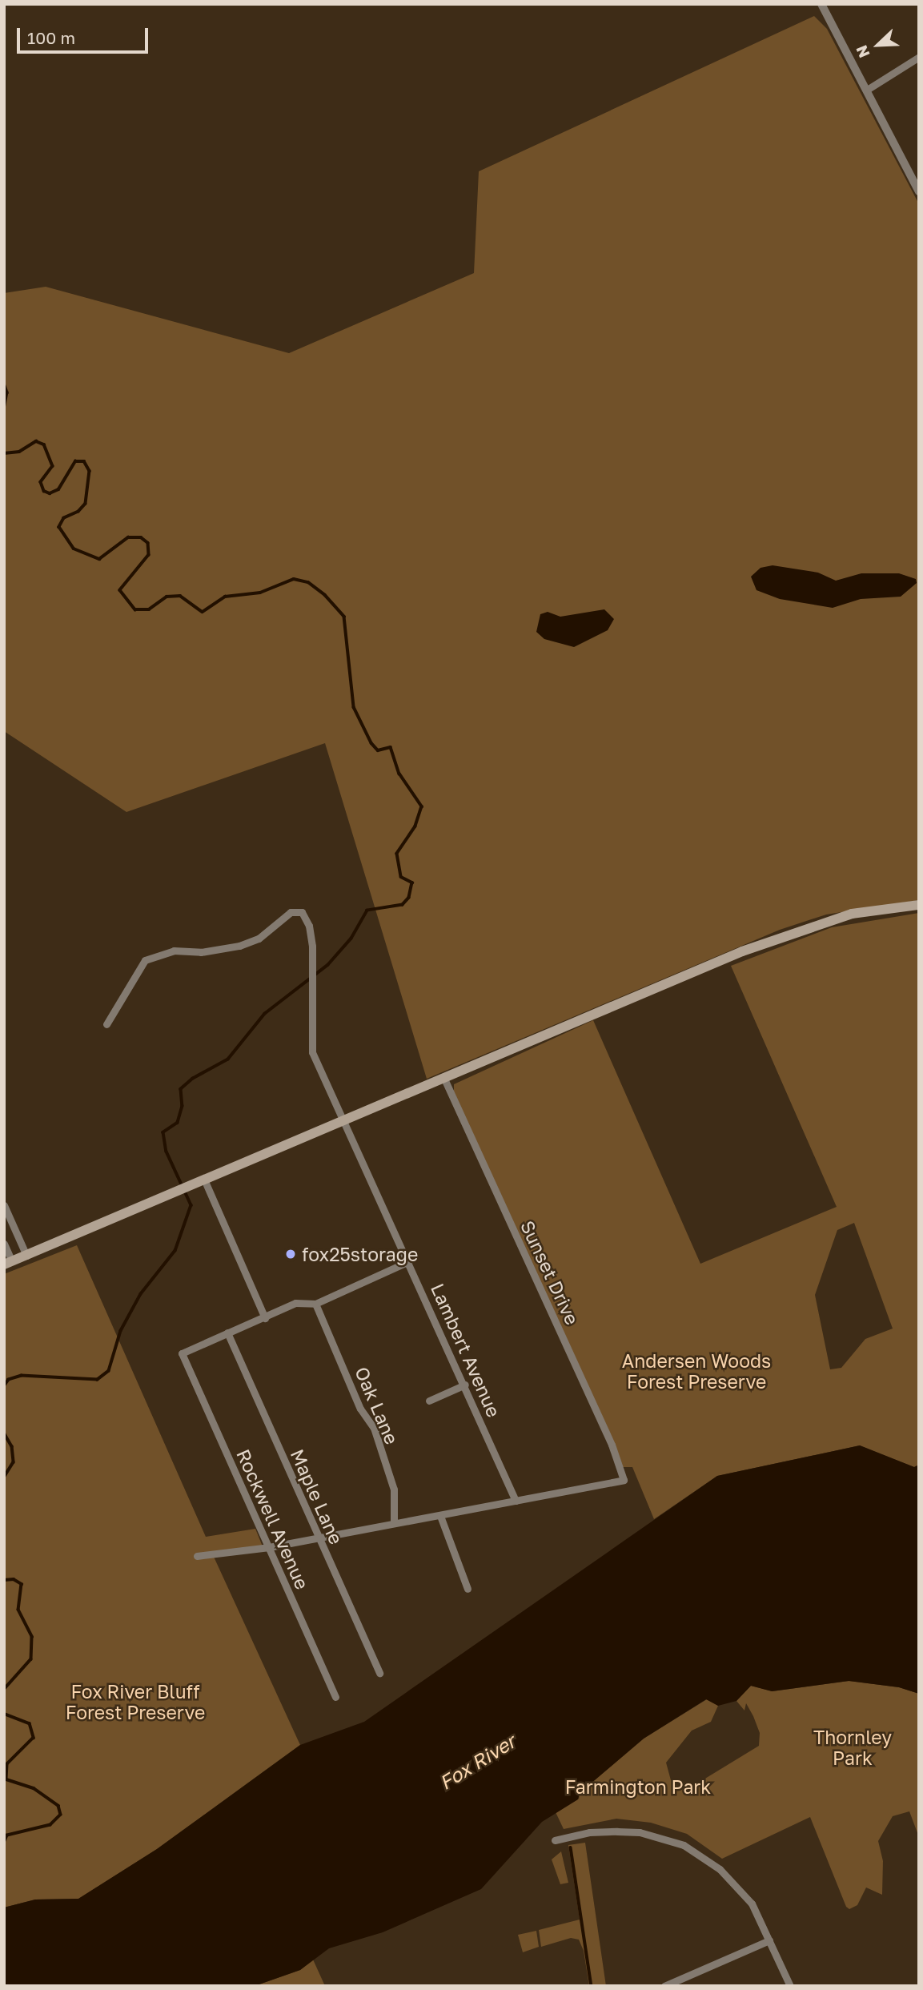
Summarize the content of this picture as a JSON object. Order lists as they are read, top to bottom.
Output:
{
  "streets": {
    "street": [
      "Sunset Drive",
      "Lambert Avenue",
      "Oak Lane",
      "Maple Lane",
      "Rockwell Avenue"
    ]
  },
  "crossings": [
    ["Sunset Drive", "Lambert Avenue"],
    ["Maple Lane", "Rockwell Avenue"]
  ],
  "water": ["Fox River"],
  "parks": [
    "Andersen Woods Forest Preserve",
    "Fox River Bluff Forest Preserve",
    "Thornley Park",
    "Farmington Park"
  ],
  "places": ["fox25storage"],
  "scale_bar": "100 m",
  "north": "bottom left"
}
